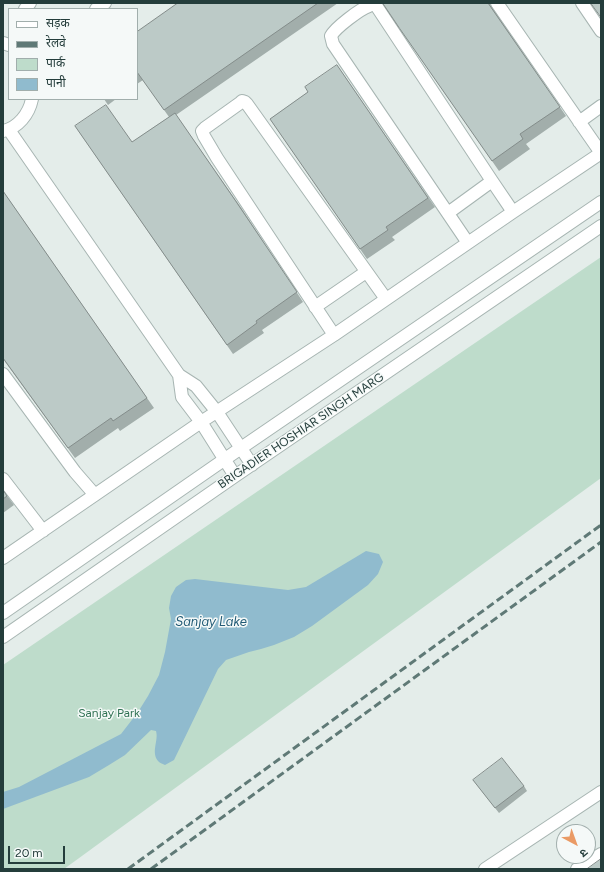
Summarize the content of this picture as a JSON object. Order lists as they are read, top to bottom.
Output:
{
  "streets": {
    "street": ["BRIGADIER HOSHIAR SINGH MARG"]
  },
  "water": ["Sanjay Lake"],
  "parks": ["Sanjay Park"],
  "legend": [
    "सड़क",
    "रेलवे",
    "पार्क",
    "पानी"
  ],
  "scale_bar": "20 m",
  "north": "bottom right"
}
